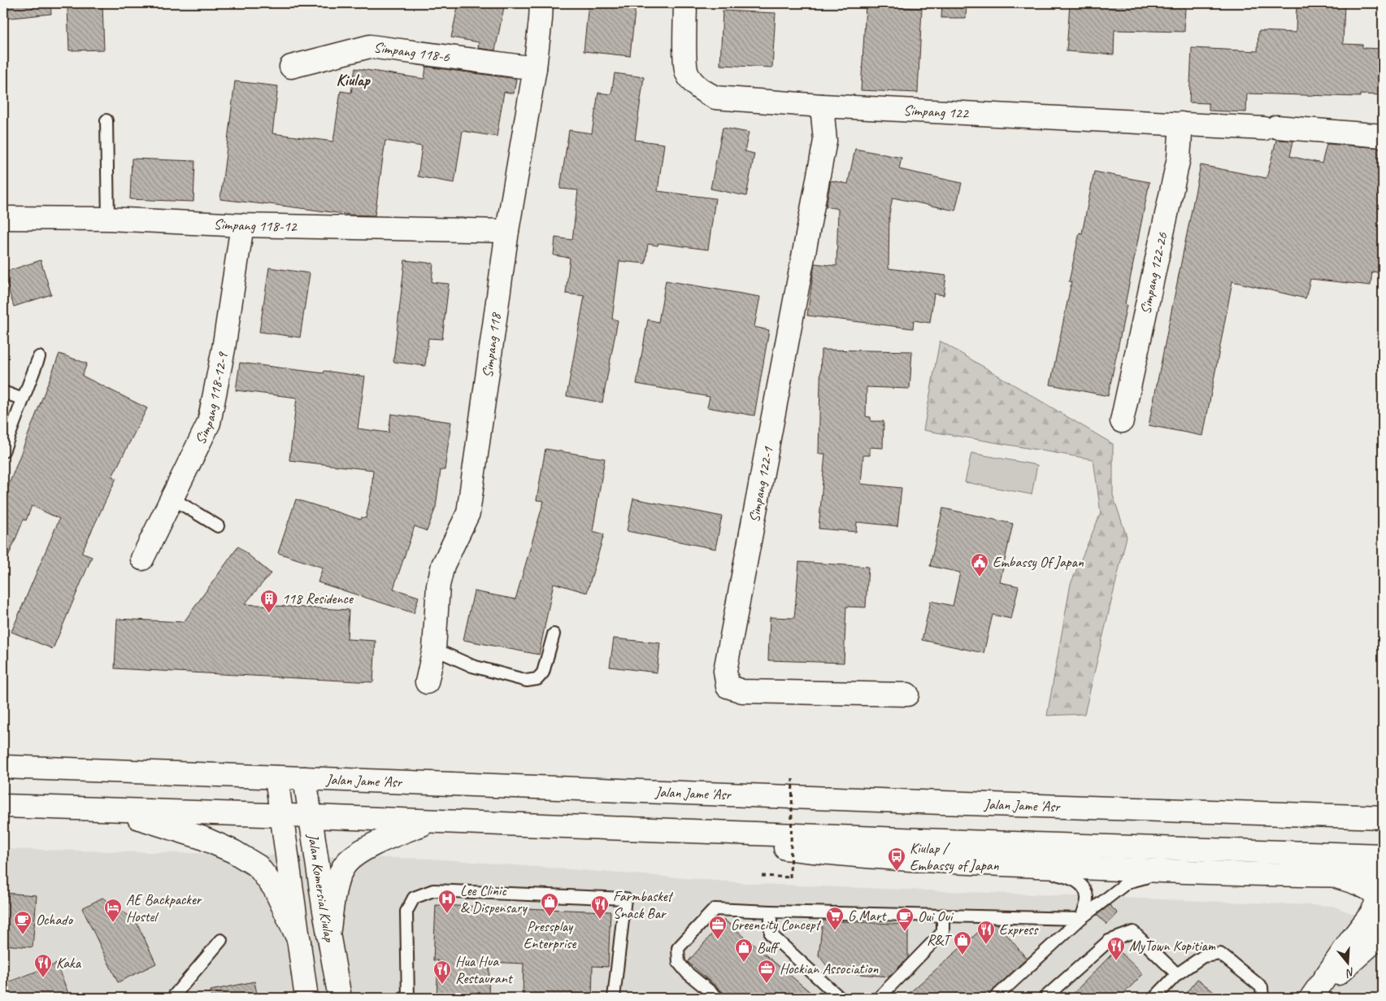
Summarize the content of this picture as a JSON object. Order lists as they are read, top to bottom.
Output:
{
  "streets": {
    "street": [
      "Simpang 118-6",
      "Simpang 122",
      "Simpang 118-12",
      "Simpang 122-26",
      "Simpang 118",
      "Simpang 118-12-9",
      "Simpang 122-1",
      "Jalan Jame 'Asr",
      "Jalan Komersial Kiulap"
    ]
  },
  "crossings": [
    ["Simpang 118-6", "Simpang 118"],
    ["Simpang 122", "Simpang 122-26"],
    ["Simpang 122", "Simpang 122-1"],
    ["Simpang 118-12", "Simpang 118"],
    ["Simpang 118-12", "Simpang 118-12-9"],
    ["Jalan Jame 'Asr", "Jalan Komersial Kiulap"]
  ],
  "districts": ["Kiulap"],
  "places": {
    "public building": ["Embassy Of Japan"],
    "building": ["118 Residence"],
    "bus stop": ["Kiulap / Embassy of Japan"],
    "hospital": ["Lee Clinic & Dispensary"],
    "shop": ["Pressplay Enterprise", "R&T", "Buff"],
    "restaurant": [
      "Farmbasket Snack Bar",
      "Express",
      "MyTown Kopitiam",
      "Kaka",
      "Hua Hua Restaurant"
    ],
    "hotel": ["AE Backpacker Hostel"],
    "supermarket": ["G Mart"],
    "cafe": ["Oui Oui", "Ochado"],
    "office": ["Greencity Concept", "Hockian Association"]
  },
  "north": "bottom"
}
